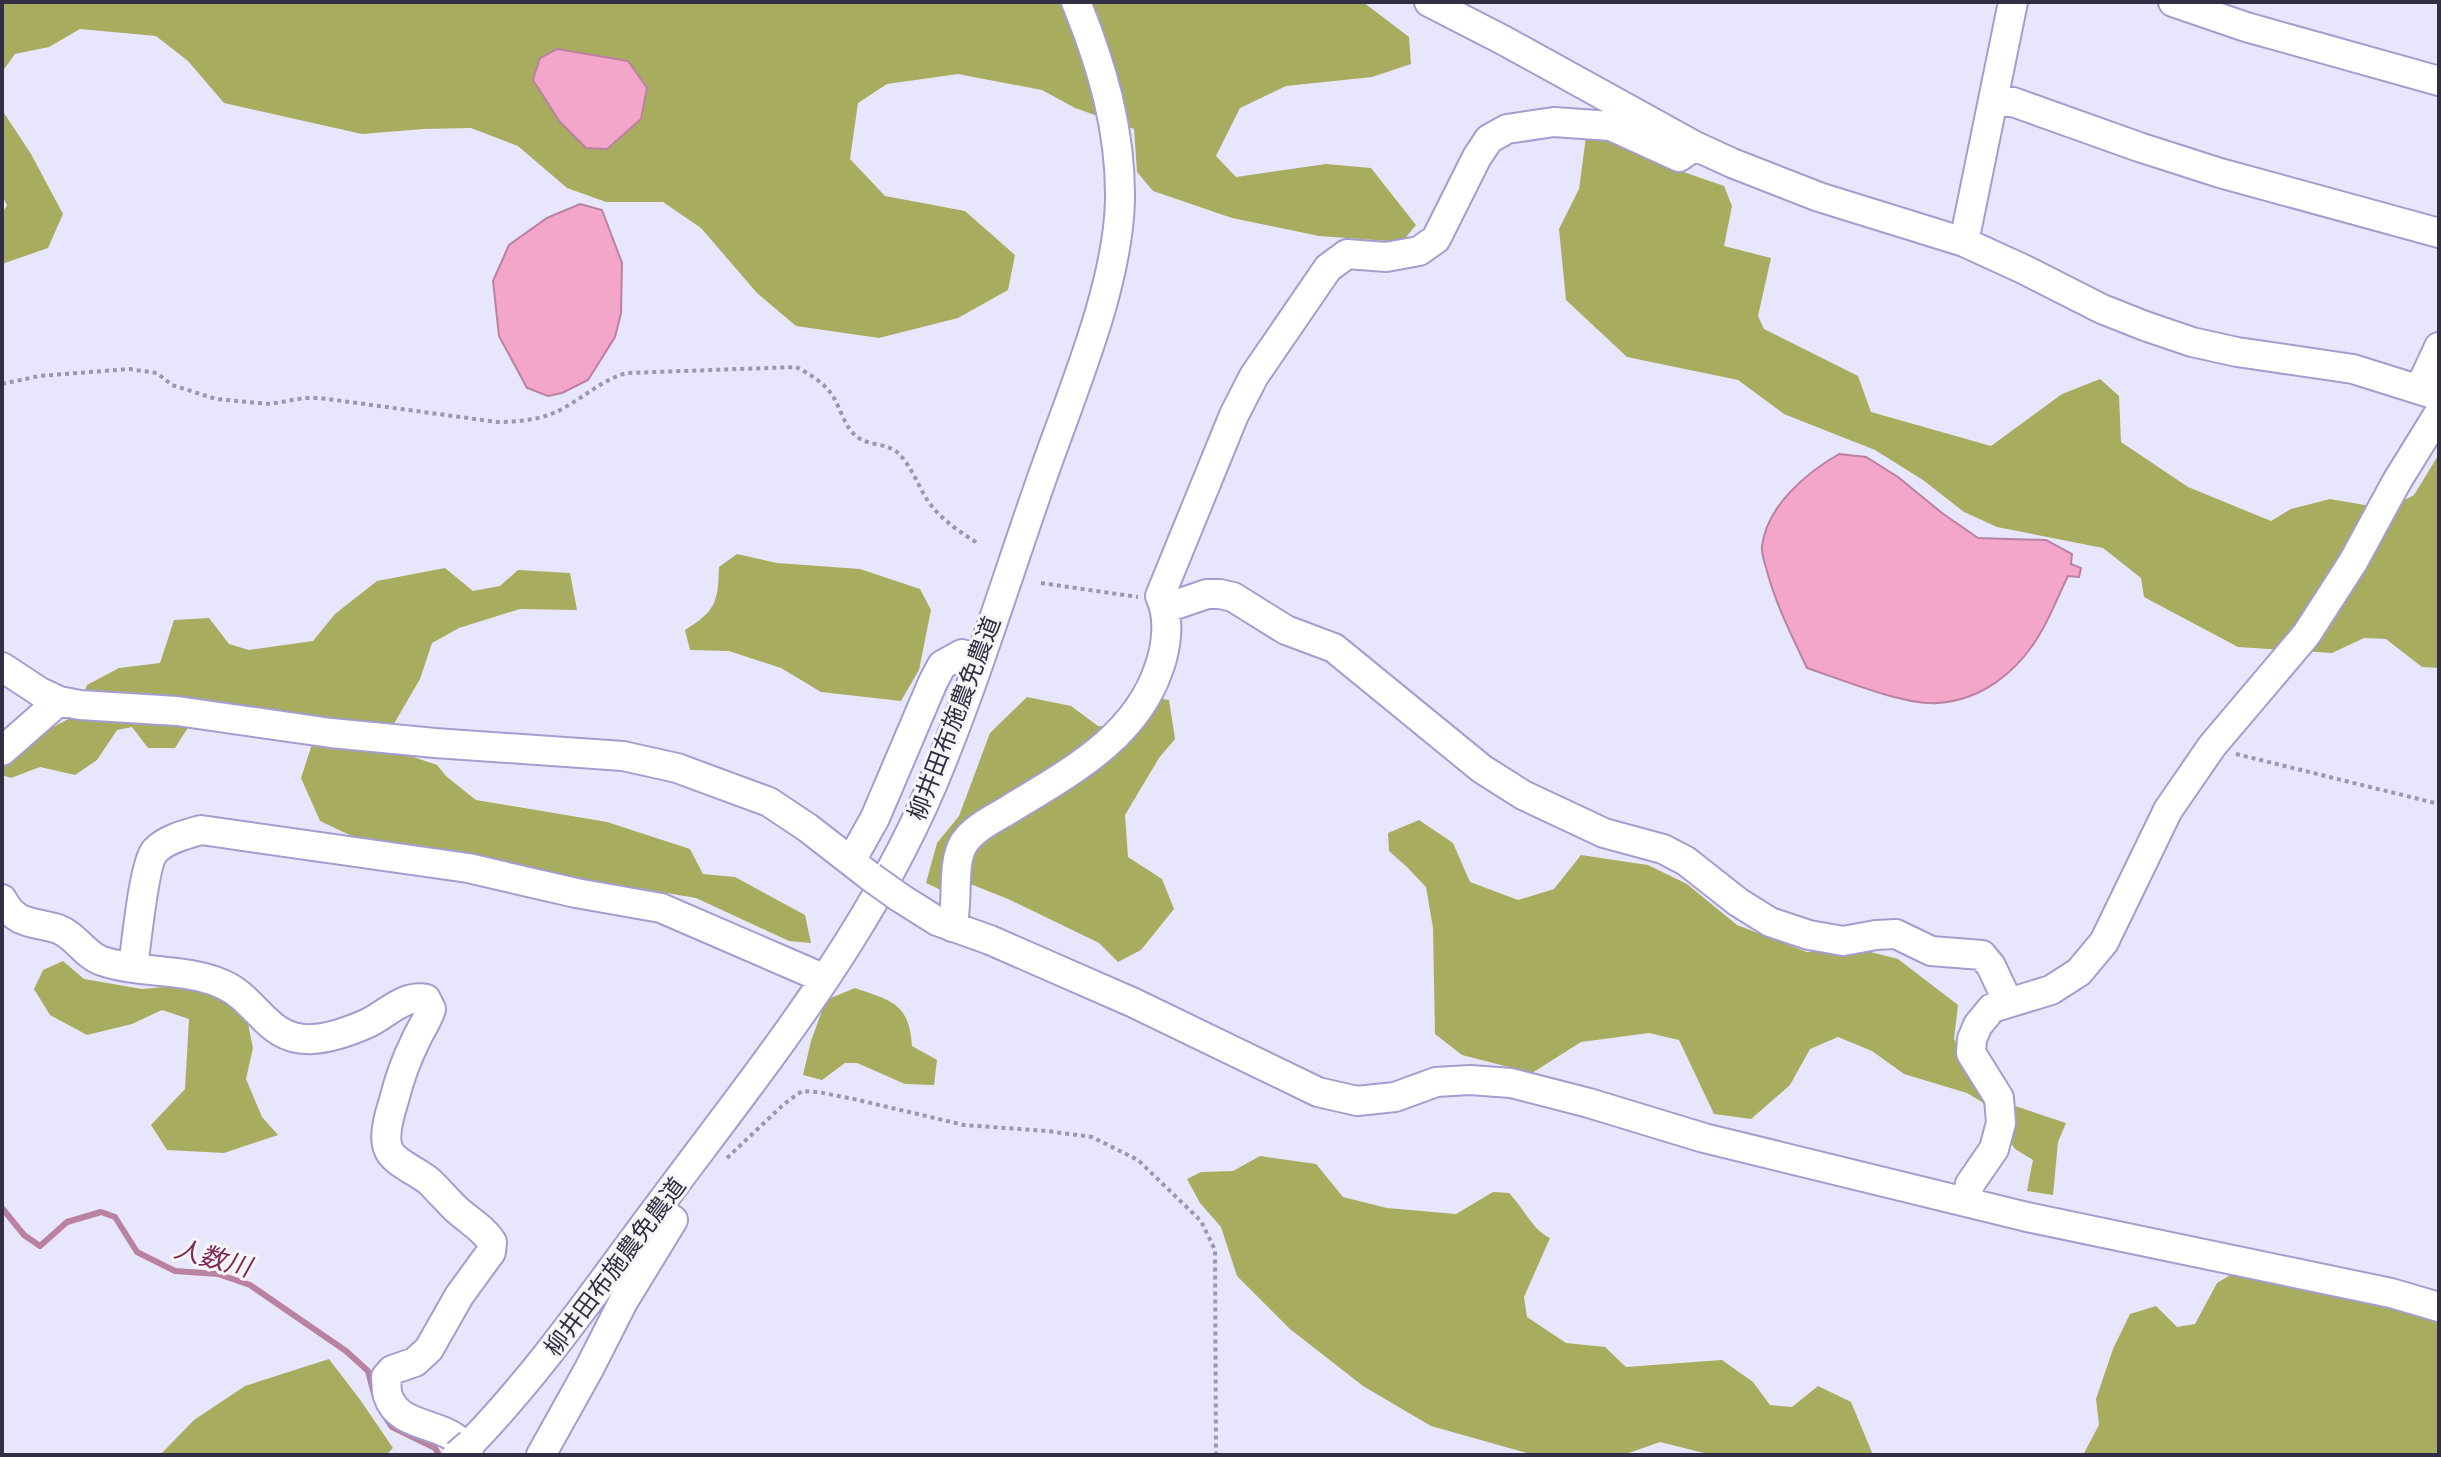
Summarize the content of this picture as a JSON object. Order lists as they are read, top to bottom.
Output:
{
  "streets": {
    "street": ["柳井田布施農免農道"]
  },
  "water": ["人数川"]
}
